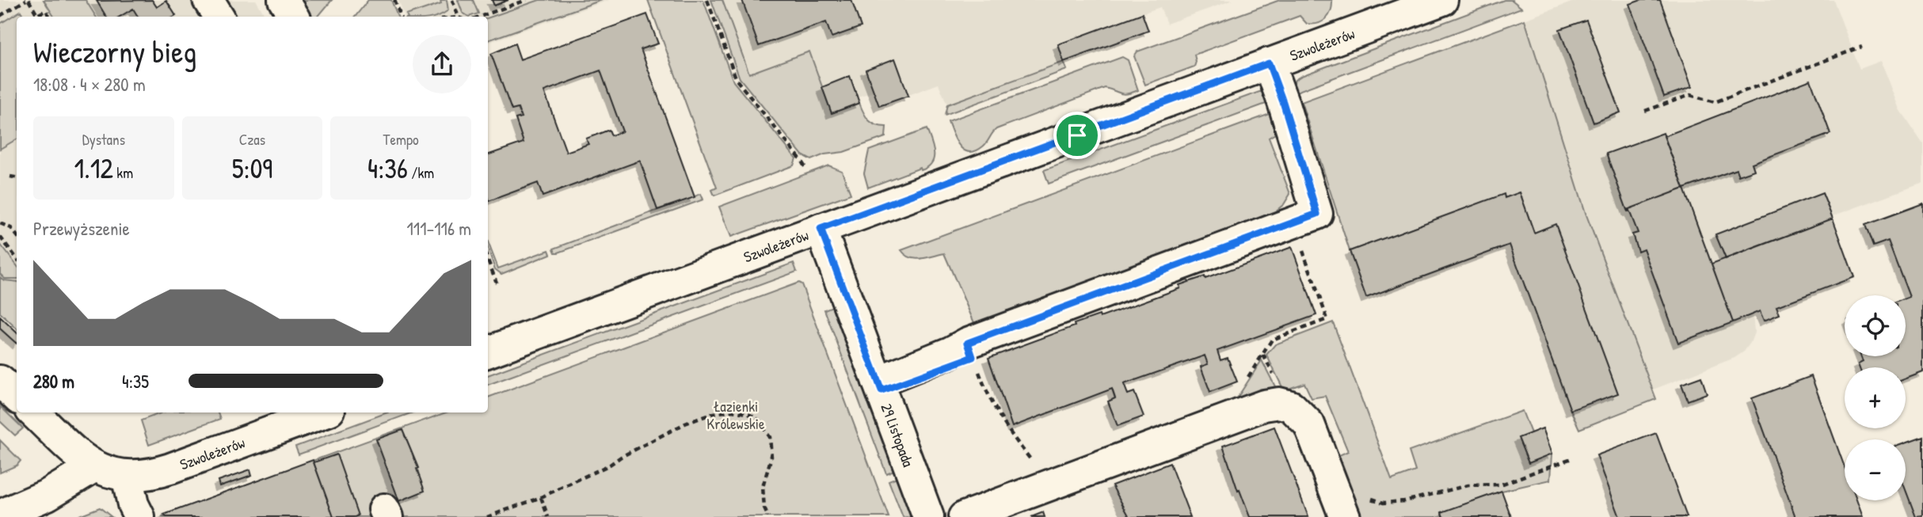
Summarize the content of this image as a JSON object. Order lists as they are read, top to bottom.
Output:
{
  "streets": {
    "street": ["Szwoleżerów", "29 Listopada"]
  },
  "crossings": [
    ["Szwoleżerów", "29 Listopada"]
  ],
  "parks": ["Łazienki Królewskie"],
  "page": {
    "heading": ["Wieczorny bieg", "18:08 · 4 × 280 m"],
    "stats": [
      ["Dystans", "1.12 km"],
      ["Czas", "5:09"],
      ["Tempo", "4:36 /km"]
    ],
    "chart": ["Przewyższenie", "111–116 m"],
    "map_buttons": ["+", "−"],
    "list": [
      {
        "name": "280 m",
        "note": "4:35"
      }
    ]
  }
}
